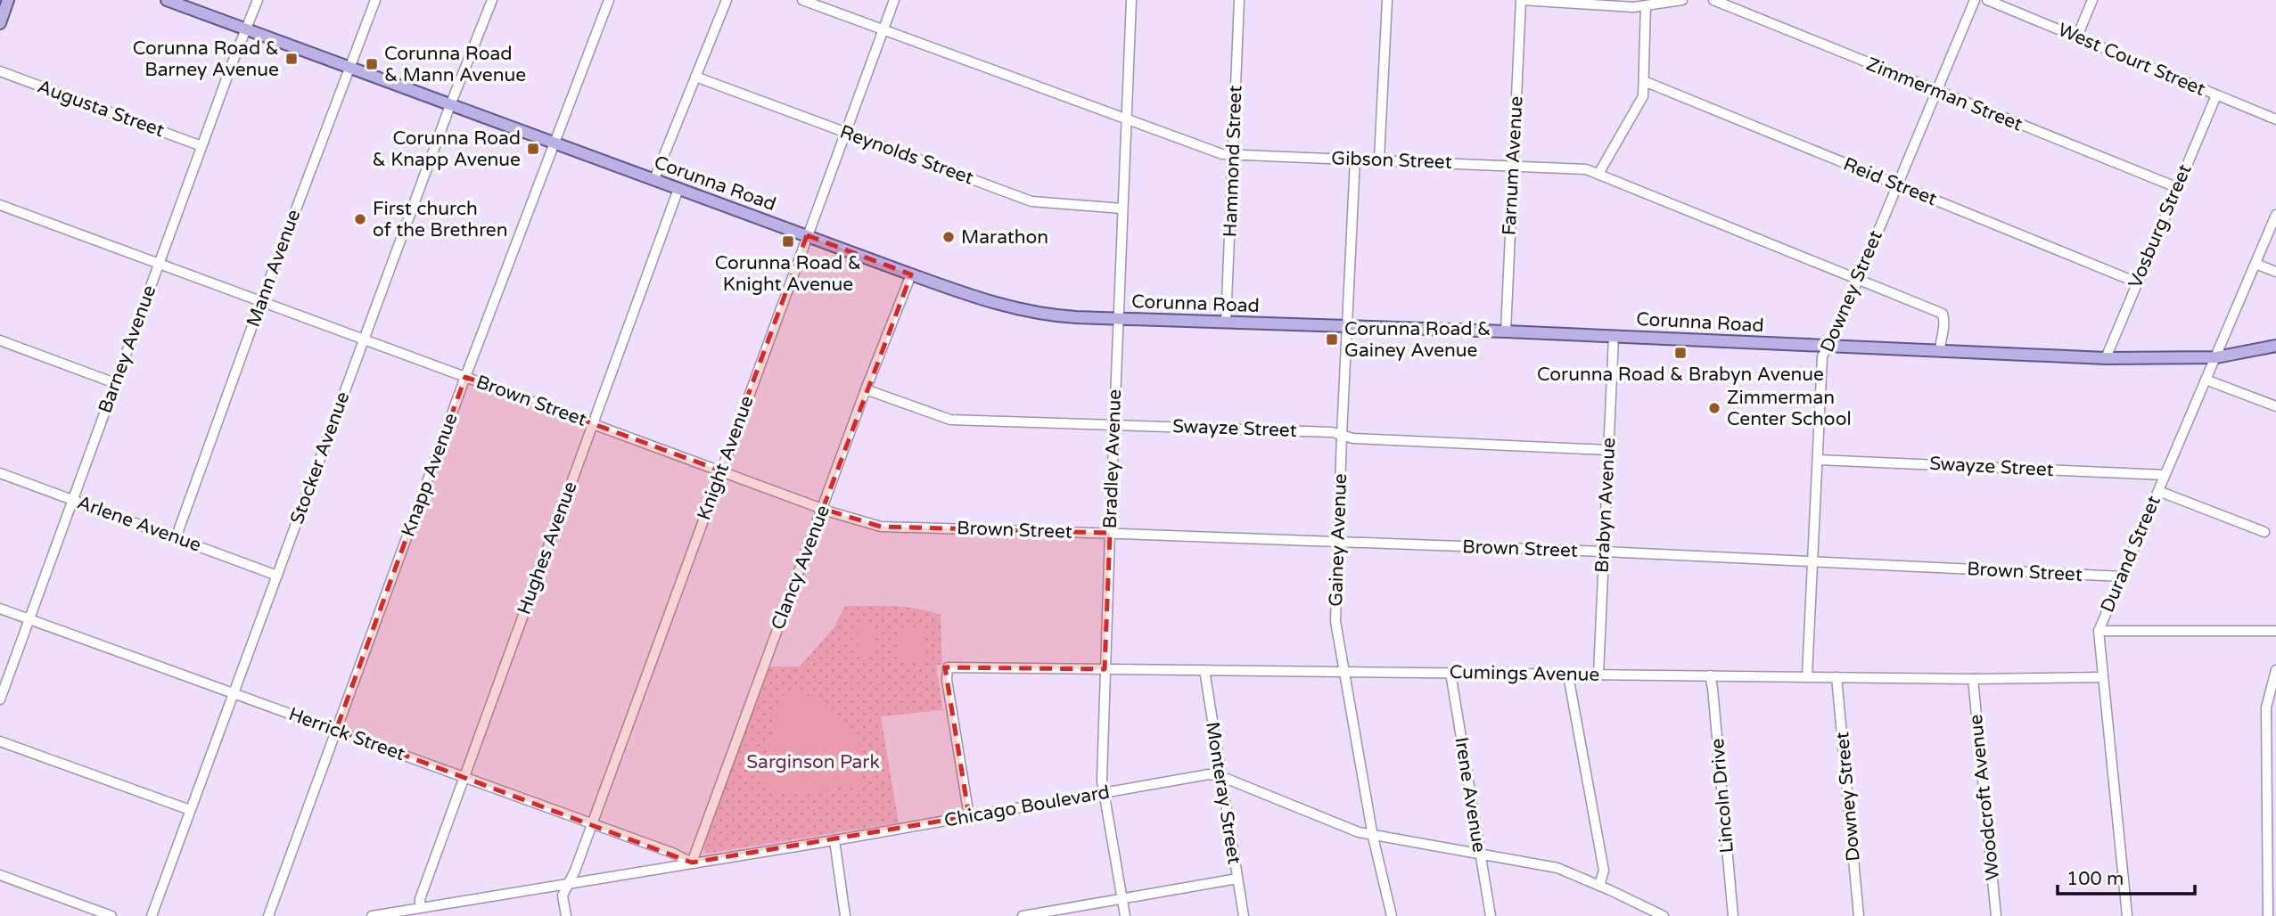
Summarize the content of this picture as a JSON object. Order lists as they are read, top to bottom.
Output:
{
  "streets": {
    "main road": ["Corunna Road"],
    "street": [
      "West Court Street",
      "Zimmerman Street",
      "Augusta Street",
      "Reynolds Street",
      "Gibson Street",
      "Hammond Street",
      "Farnum Avenue",
      "Reid Street",
      "Vosburg Street",
      "Mann Avenue",
      "Downey Street",
      "Barney Avenue",
      "Brown Street",
      "Swayze Street",
      "Stocker Avenue",
      "Knight Avenue",
      "Bradley Avenue",
      "Knapp Avenue",
      "Brabyn Avenue",
      "Arlene Avenue",
      "Gainey Avenue",
      "Hughes Avenue",
      "Durand Street",
      "Clancy Avenue",
      "Cumings Avenue",
      "Herrick Street",
      "Monteray Street",
      "Irene Avenue",
      "Lincoln Drive",
      "Woodcroft Avenue",
      "Chicago Boulevard"
    ]
  },
  "crossings": [
    ["West Court Street", "Vosburg Street"],
    ["Zimmerman Street", "Vosburg Street"],
    ["Zimmerman Street", "Downey Street"],
    ["Augusta Street", "Barney Avenue"],
    ["Reynolds Street", "Knight Avenue"],
    ["Reynolds Street", "Bradley Avenue"],
    ["Gibson Street", "Hammond Street"],
    ["Gibson Street", "Farnum Avenue"],
    ["Gibson Street", "Corunna Road"],
    ["Gibson Street", "Downey Street"],
    ["Gibson Street", "Knight Avenue"],
    ["Gibson Street", "Bradley Avenue"],
    ["Gibson Street", "Gainey Avenue"],
    ["Hammond Street", "Corunna Road"],
    ["Farnum Avenue", "Corunna Road"],
    ["Reid Street", "Vosburg Street"],
    ["Reid Street", "Downey Street"],
    ["Corunna Road", "Vosburg Street"],
    ["Corunna Road", "Mann Avenue"],
    ["Corunna Road", "Downey Street"],
    ["Corunna Road", "Barney Avenue"],
    ["Corunna Road", "Stocker Avenue"],
    ["Corunna Road", "Knight Avenue"],
    ["Corunna Road", "Bradley Avenue"],
    ["Corunna Road", "Knapp Avenue"],
    ["Corunna Road", "Brabyn Avenue"],
    ["Corunna Road", "Gainey Avenue"],
    ["Corunna Road", "Hughes Avenue"],
    ["Corunna Road", "Durand Street"],
    ["Corunna Road", "Clancy Avenue"],
    ["Mann Avenue", "Brown Street"],
    ["Mann Avenue", "Arlene Avenue"],
    ["Downey Street", "Brown Street"],
    ["Downey Street", "Swayze Street"],
    ["Downey Street", "Cumings Avenue"],
    ["Barney Avenue", "Brown Street"],
    ["Barney Avenue", "Arlene Avenue"],
    ["Barney Avenue", "Herrick Street"],
    ["Brown Street", "Stocker Avenue"],
    ["Brown Street", "Knight Avenue"],
    ["Brown Street", "Bradley Avenue"],
    ["Brown Street", "Knapp Avenue"],
    ["Brown Street", "Brabyn Avenue"],
    ["Brown Street", "Gainey Avenue"],
    ["Brown Street", "Hughes Avenue"],
    ["Brown Street", "Durand Street"],
    ["Brown Street", "Clancy Avenue"],
    ["Swayze Street", "Bradley Avenue"],
    ["Swayze Street", "Brabyn Avenue"],
    ["Swayze Street", "Gainey Avenue"],
    ["Swayze Street", "Durand Street"],
    ["Swayze Street", "Clancy Avenue"],
    ["Stocker Avenue", "Arlene Avenue"],
    ["Stocker Avenue", "Herrick Street"],
    ["Knight Avenue", "Herrick Street"],
    ["Knight Avenue", "Chicago Boulevard"],
    ["Bradley Avenue", "Cumings Avenue"],
    ["Bradley Avenue", "Chicago Boulevard"],
    ["Knapp Avenue", "Herrick Street"],
    ["Brabyn Avenue", "Cumings Avenue"],
    ["Gainey Avenue", "Cumings Avenue"],
    ["Gainey Avenue", "Chicago Boulevard"],
    ["Hughes Avenue", "Herrick Street"],
    ["Hughes Avenue", "Chicago Boulevard"],
    ["Durand Street", "Cumings Avenue"],
    ["Clancy Avenue", "Herrick Street"],
    ["Clancy Avenue", "Chicago Boulevard"],
    ["Cumings Avenue", "Monteray Street"],
    ["Cumings Avenue", "Irene Avenue"],
    ["Cumings Avenue", "Lincoln Drive"],
    ["Cumings Avenue", "Woodcroft Avenue"],
    ["Cumings Avenue", "Chicago Boulevard"],
    ["Herrick Street", "Chicago Boulevard"],
    ["Monteray Street", "Chicago Boulevard"],
    ["Irene Avenue", "Chicago Boulevard"]
  ],
  "parks": ["Sarginson Park"],
  "places": {
    "transit": [
      "Corunna Road & Barney Avenue",
      "Corunna Road & Mann Avenue",
      "Corunna Road & Knapp Avenue",
      "Corunna Road & Knight Avenue",
      "Corunna Road & Gainey Avenue",
      "Corunna Road & Brabyn Avenue"
    ],
    "other": ["First church of the Brethren", "Marathon", "Zimmerman Center School"]
  },
  "scale_bar": "100 m"
}
